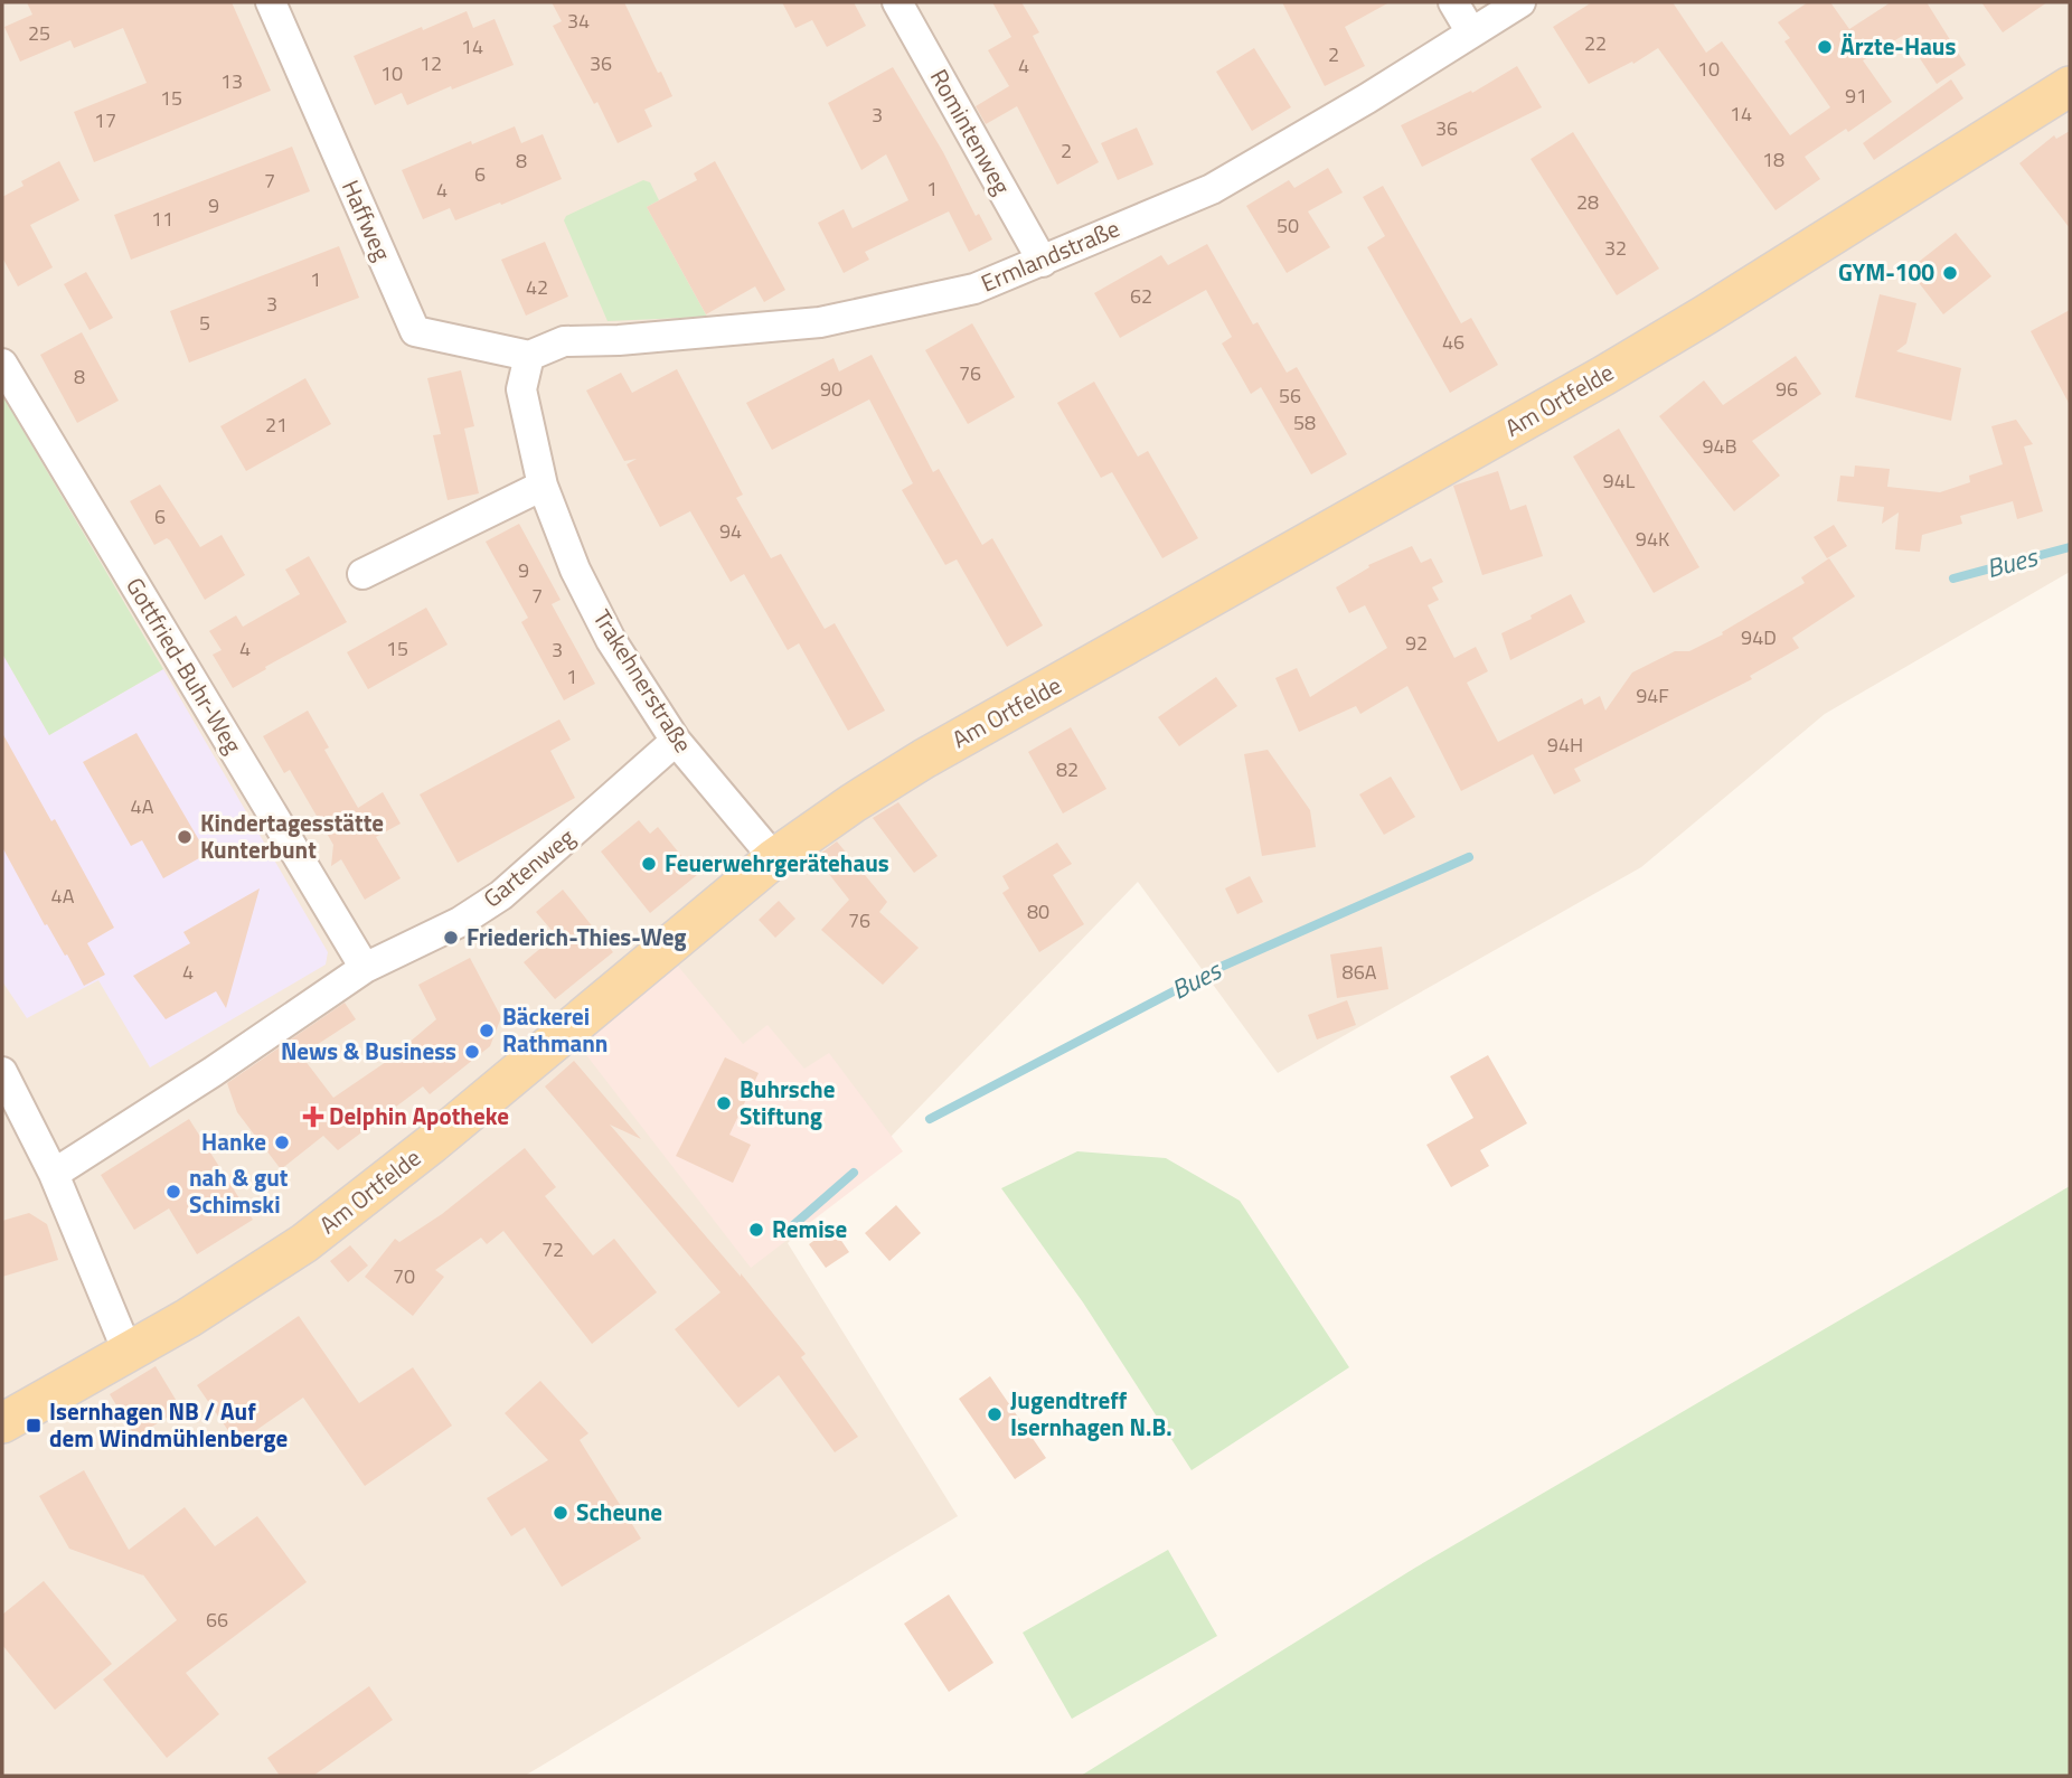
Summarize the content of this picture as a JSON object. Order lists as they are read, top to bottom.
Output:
{
  "streets": {
    "main road": ["Am Ortfelde"],
    "street": [
      "Romintenweg",
      "Haffweg",
      "Ermlandstraße",
      "Gottfried-Buhr-Weg",
      "Trakehnerstraße",
      "Gartenweg"
    ]
  },
  "crossings": [
    ["Romintenweg", "Ermlandstraße"],
    ["Haffweg", "Ermlandstraße"],
    ["Haffweg", "Trakehnerstraße"],
    ["Ermlandstraße", "Trakehnerstraße"],
    ["Am Ortfelde", "Trakehnerstraße"],
    ["Gottfried-Buhr-Weg", "Gartenweg"],
    ["Trakehnerstraße", "Gartenweg"]
  ],
  "water": ["Bues"],
  "places": {
    "other": [
      "Ärzte-Haus",
      "GYM-100",
      "Kindertagesstätte Kunterbunt",
      "Feuerwehrgerätehaus",
      "Friederich-Thies-Weg",
      "Bäckerei Rathmann",
      "News & Business",
      "Buhrsche Stiftung",
      "Hanke",
      "nah & gut Schimski",
      "Remise",
      "Jugendtreff Isernhagen N.B.",
      "Scheune"
    ],
    "health": ["Delphin Apotheke"],
    "transit": ["Isernhagen NB / Auf dem Windmühlenberge"]
  },
  "house_numbers": [
    "34",
    "25",
    "22",
    "14",
    "2",
    "12",
    "36",
    "4",
    "10",
    "10",
    "13",
    "91",
    "15",
    "14",
    "3",
    "17",
    "36",
    "2",
    "18",
    "8",
    "6",
    "7",
    "1",
    "4",
    "28",
    "9",
    "11",
    "50",
    "32",
    "1",
    "42",
    "62",
    "3",
    "5",
    "46",
    "76",
    "8",
    "90",
    "96",
    "56",
    "58",
    "21",
    "94B",
    "94L",
    "6",
    "94",
    "94K",
    "9",
    "7",
    "94D",
    "92",
    "4",
    "15",
    "3",
    "1",
    "94F",
    "94H",
    "82",
    "4A",
    "4A",
    "80",
    "76",
    "4",
    "86A",
    "72",
    "70",
    "66"
  ]
}
